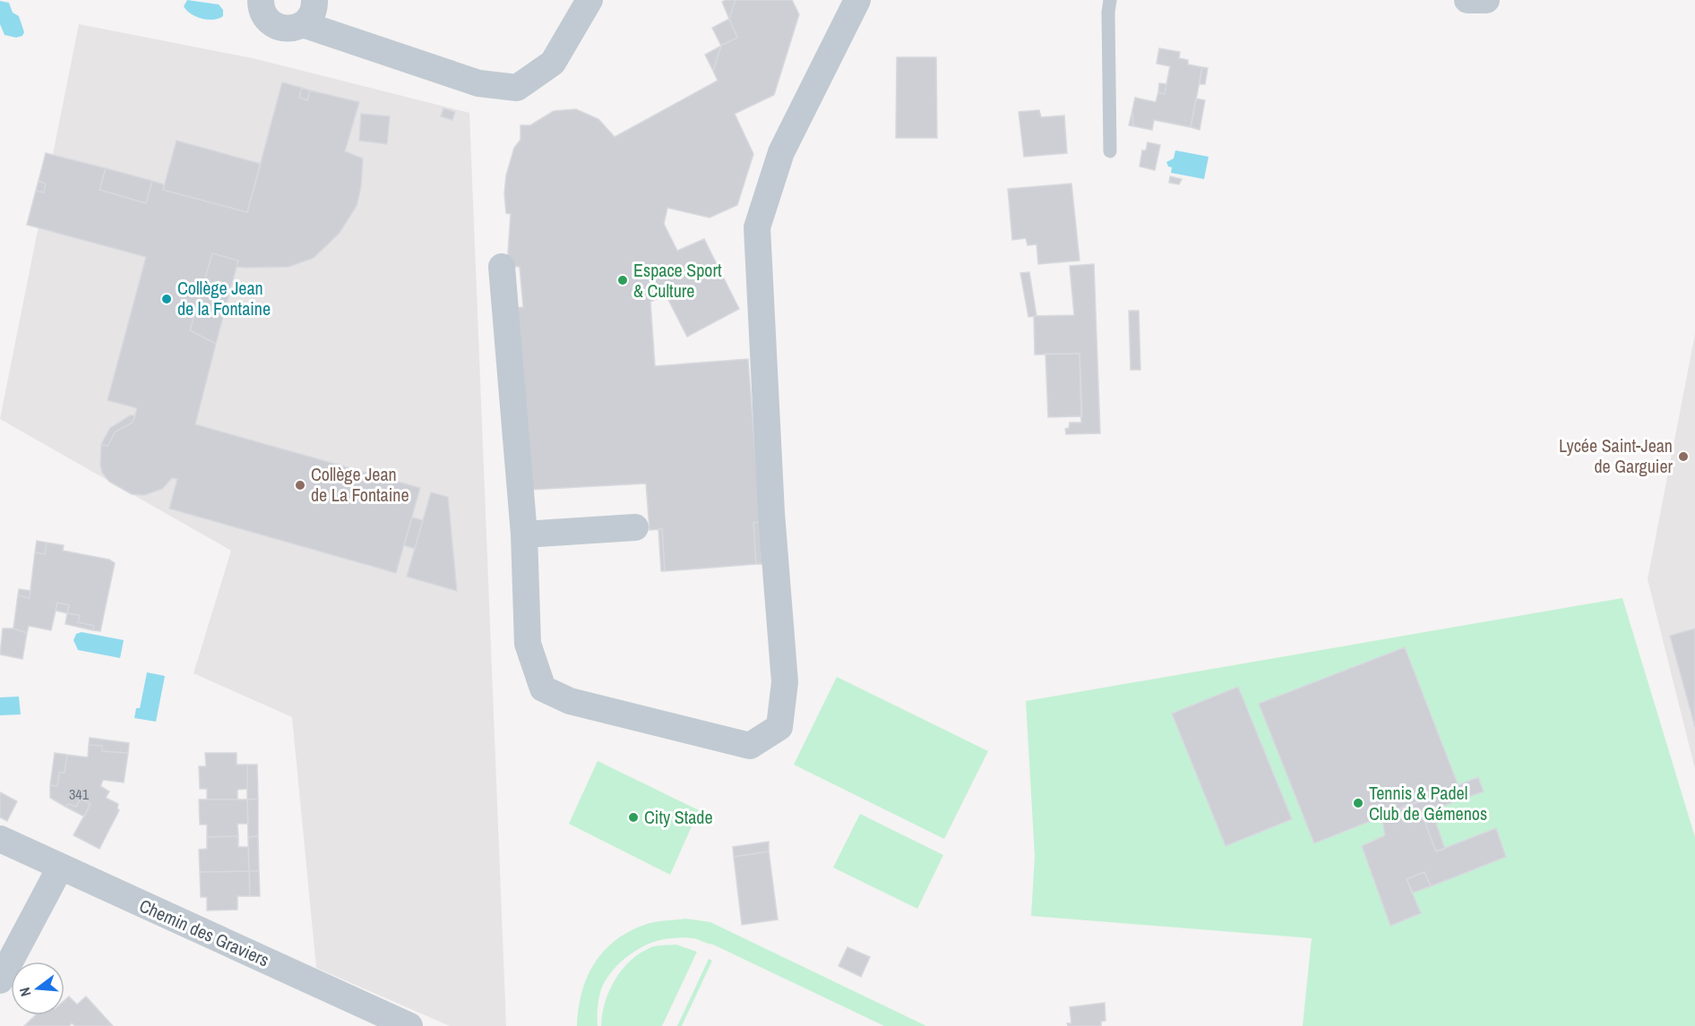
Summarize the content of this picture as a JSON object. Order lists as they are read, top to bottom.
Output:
{
  "streets": {
    "street": ["Chemin des Graviers"]
  },
  "places": [
    "Espace Sport & Culture",
    "Collège Jean de la Fontaine",
    "Lycée Saint-Jean de Garguier",
    "Collège Jean de La Fontaine",
    "Tennis & Padel Club de Gémenos",
    "City Stade"
  ],
  "house_numbers": ["341"],
  "north": "left"
}
